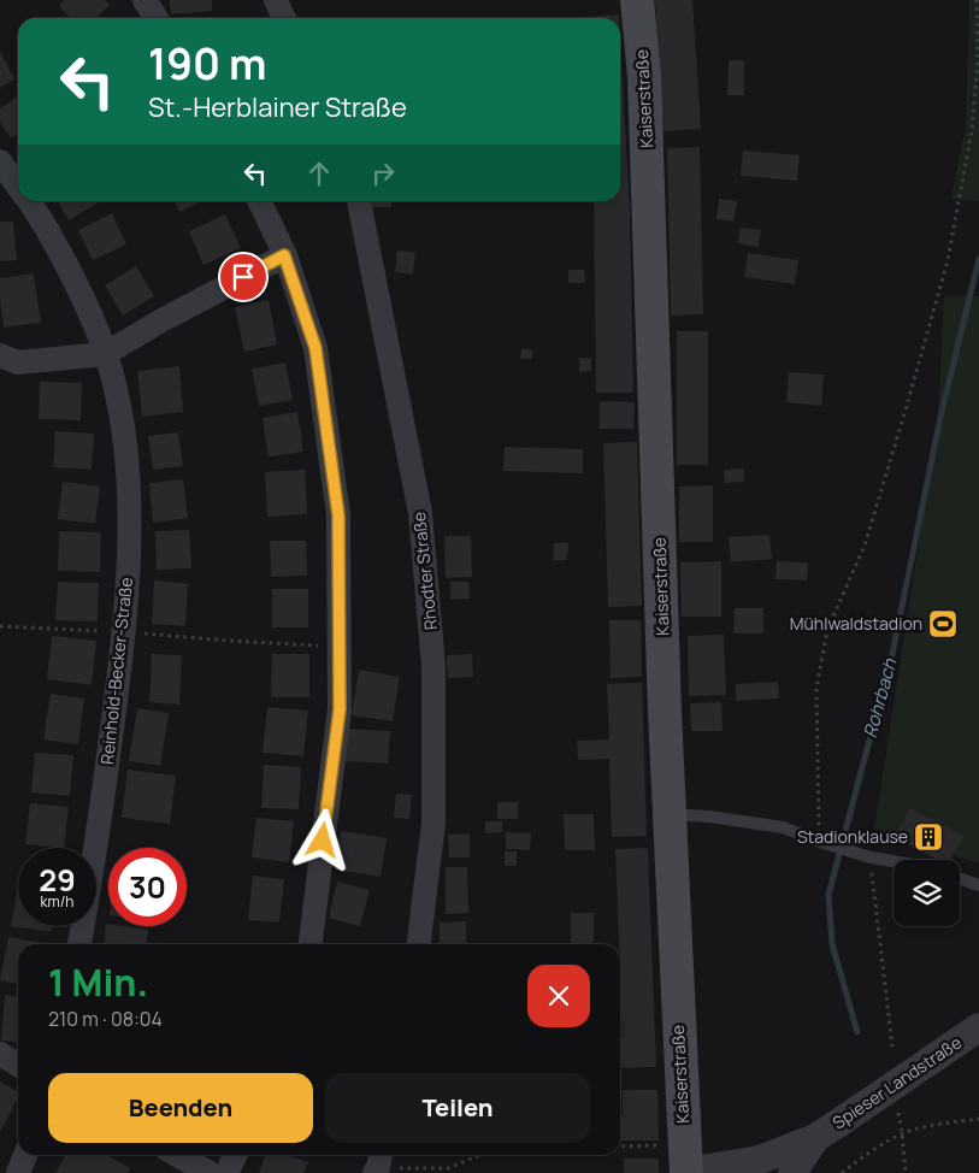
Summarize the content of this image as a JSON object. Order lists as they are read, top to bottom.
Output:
{
  "streets": {
    "main road": ["Kaiserstraße"],
    "street": ["Rhodter Straße", "Reinhold-Becker-Straße", "Spieser Landstraße"]
  },
  "crossings": [
    ["Kaiserstraße", "Spieser Landstraße"]
  ],
  "water": ["Rohrbach"],
  "places": {
    "sports": ["Mühlwaldstadion"],
    "building": ["Stadionklause"]
  },
  "page": {
    "turn": ["190 m", "St.-Herblainer Straße"],
    "speed": "29 km/h",
    "limit": "30",
    "heading": ["1 Min.", "210 m · 08:04"],
    "buttons": ["Beenden", "Teilen"]
  }
}
